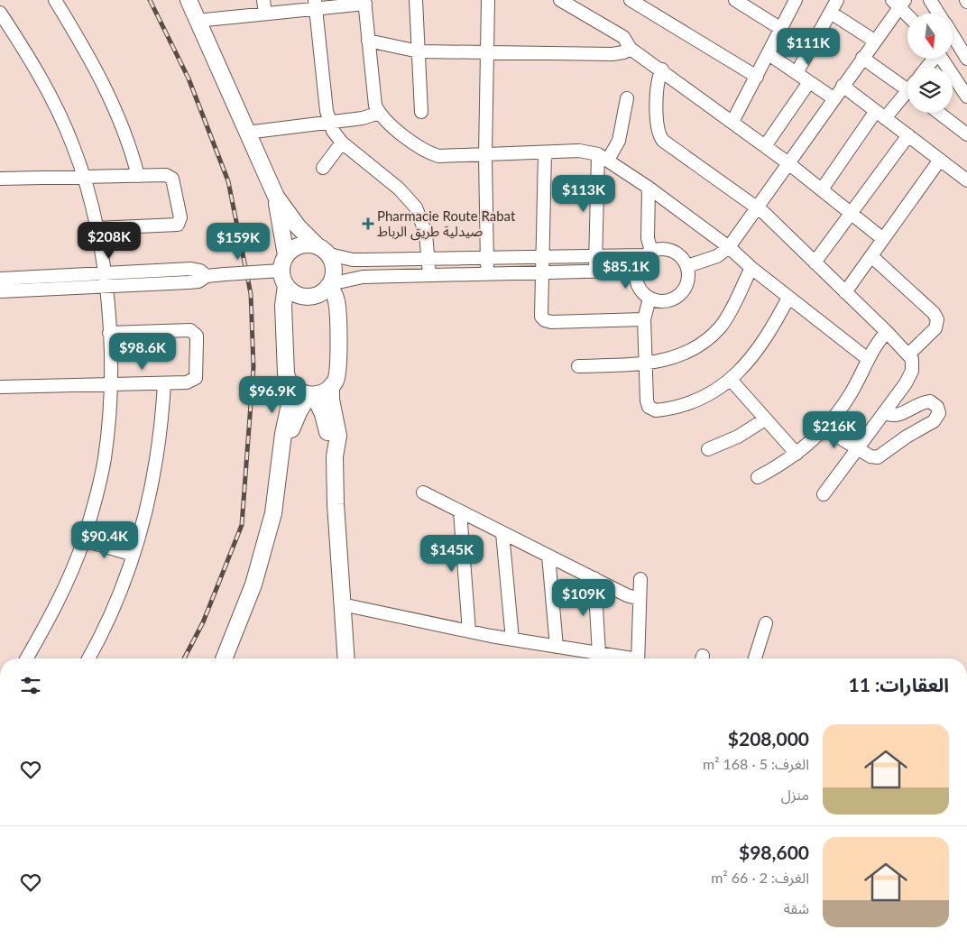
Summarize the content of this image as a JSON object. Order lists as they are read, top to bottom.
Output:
{
  "places": {
    "health": ["Pharmacie Route Rabat صيدلية طريق الرباط"]
  },
  "north": "bottom",
  "page": {
    "price": [
      "$111K",
      "$113K",
      "$208K",
      "$159K",
      "$85.1K",
      "$98.6K",
      "$96.9K",
      "$216K",
      "$90.4K",
      "$145K",
      "$109K"
    ],
    "heading": "العقارات: 11",
    "list": [
      {
        "name": "$208,000",
        "note": "الغرف: 5 · 168 m² · منزل"
      },
      {
        "name": "$98,600",
        "note": "الغرف: 2 · 66 m² · شقة"
      }
    ]
  }
}
